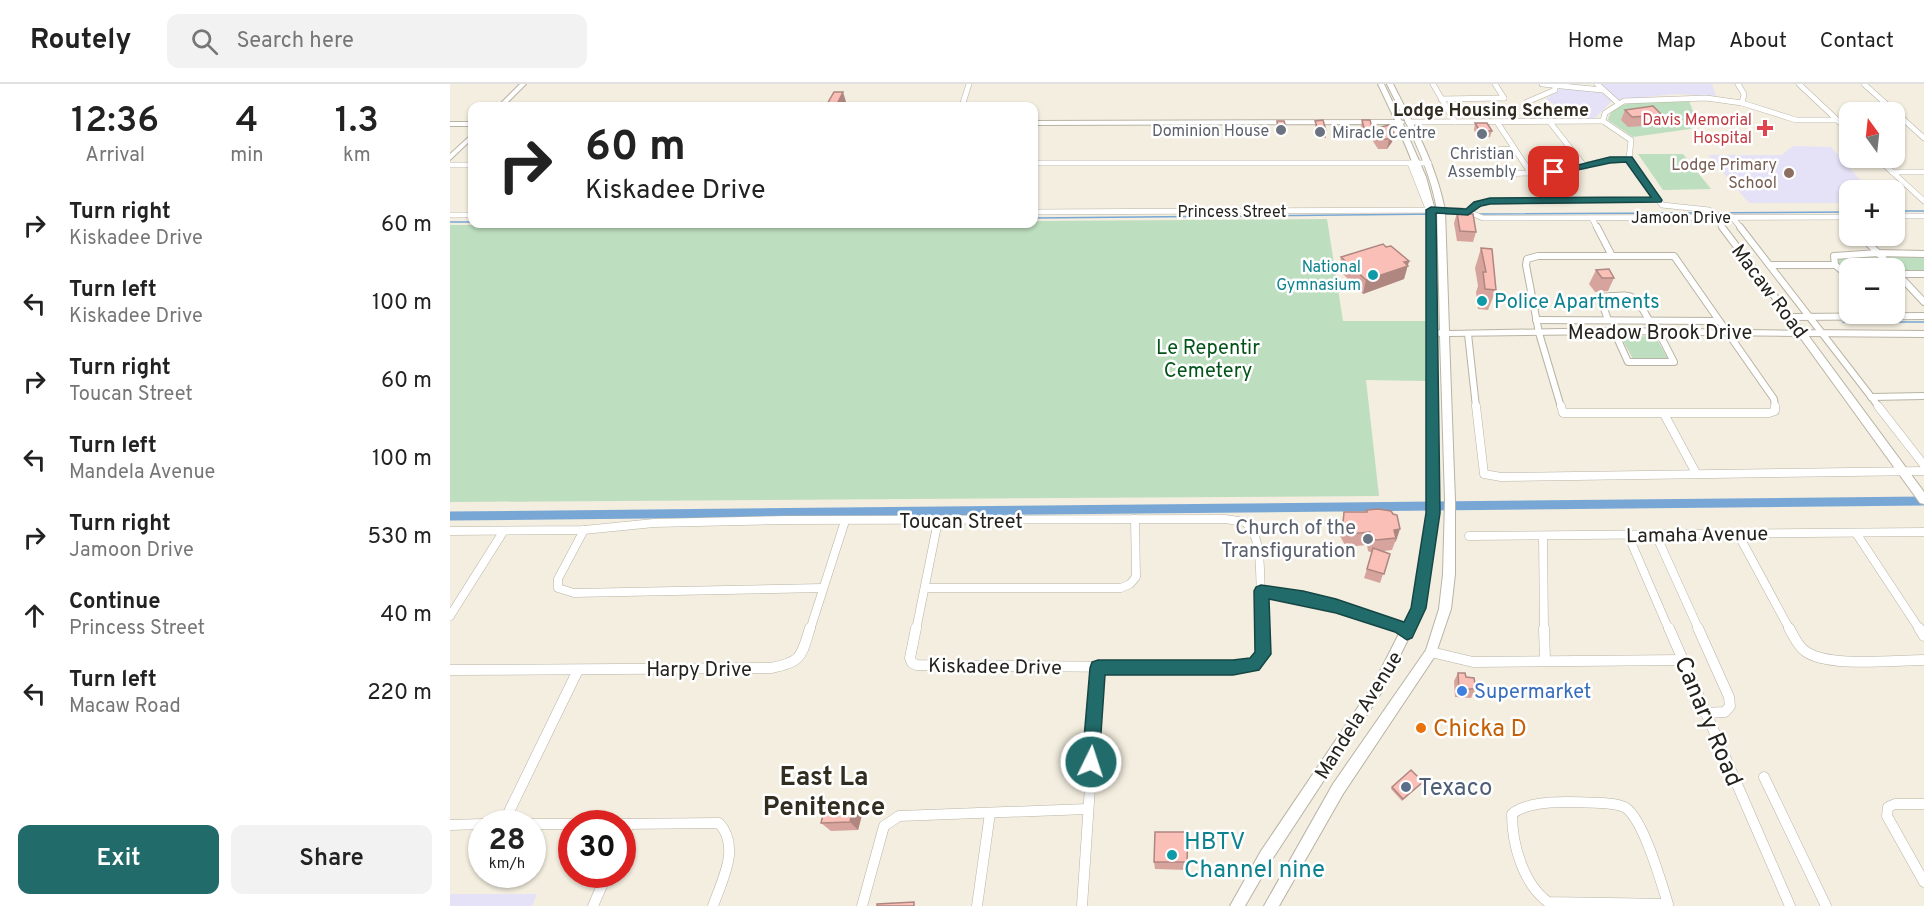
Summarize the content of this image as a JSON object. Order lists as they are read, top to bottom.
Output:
{
  "streets": {
    "main road": ["Macaw Road", "Meadow Brook Drive", "Mandela Avenue"],
    "street": [
      "Princess Street",
      "Jamoon Drive",
      "Toucan Street",
      "Lamaha Avenue",
      "Kiskadee Drive",
      "Harpy Drive",
      "Canary Road"
    ]
  },
  "crossings": [
    ["Princess Street", "Jamoon Drive"],
    ["Princess Street", "Mandela Avenue"],
    ["Jamoon Drive", "Macaw Road"],
    ["Jamoon Drive", "Mandela Avenue"],
    ["Macaw Road", "Meadow Brook Drive"],
    ["Meadow Brook Drive", "Mandela Avenue"],
    ["Toucan Street", "Kiskadee Drive"],
    ["Toucan Street", "Harpy Drive"],
    ["Lamaha Avenue", "Canary Road"]
  ],
  "districts": ["Lodge Housing Scheme", "East La Penitence"],
  "parks": ["Le Repentir Cemetery"],
  "places": {
    "health": ["Davis Memorial Hospital"],
    "other": [
      "Dominion House",
      "Miracle Centre",
      "Christian Assembly",
      "Lodge Primary School",
      "National Gymnasium",
      "Police Apartments",
      "Church of the Transfiguration",
      "Supermarket",
      "Chicka D",
      "Texaco",
      "HBTV Channel nine"
    ]
  },
  "north": "top",
  "page": {
    "header": "Routely",
    "search": "Search here",
    "nav": [
      "Home",
      "Map",
      "About",
      "Contact"
    ],
    "eta": [
      "12:36",
      "Arrival",
      "4",
      "min",
      "1.3",
      "km"
    ],
    "map_buttons": ["+", "−"],
    "turn": ["60 m", "Kiskadee Drive"],
    "list": [
      {
        "name": "Turn right",
        "note": "Kiskadee Drive",
        "value": "60 m"
      },
      {
        "name": "Turn left",
        "note": "Kiskadee Drive",
        "value": "100 m"
      },
      {
        "name": "Turn right",
        "note": "Toucan Street",
        "value": "60 m"
      },
      {
        "name": "Turn left",
        "note": "Mandela Avenue",
        "value": "100 m"
      },
      {
        "name": "Turn right",
        "note": "Jamoon Drive",
        "value": "530 m"
      },
      {
        "name": "Continue",
        "note": "Princess Street",
        "value": "40 m"
      },
      {
        "name": "Turn left",
        "note": "Macaw Road",
        "value": "220 m"
      }
    ],
    "speed": "28 km/h",
    "limit": "30",
    "buttons": ["Exit", "Share"]
  }
}
